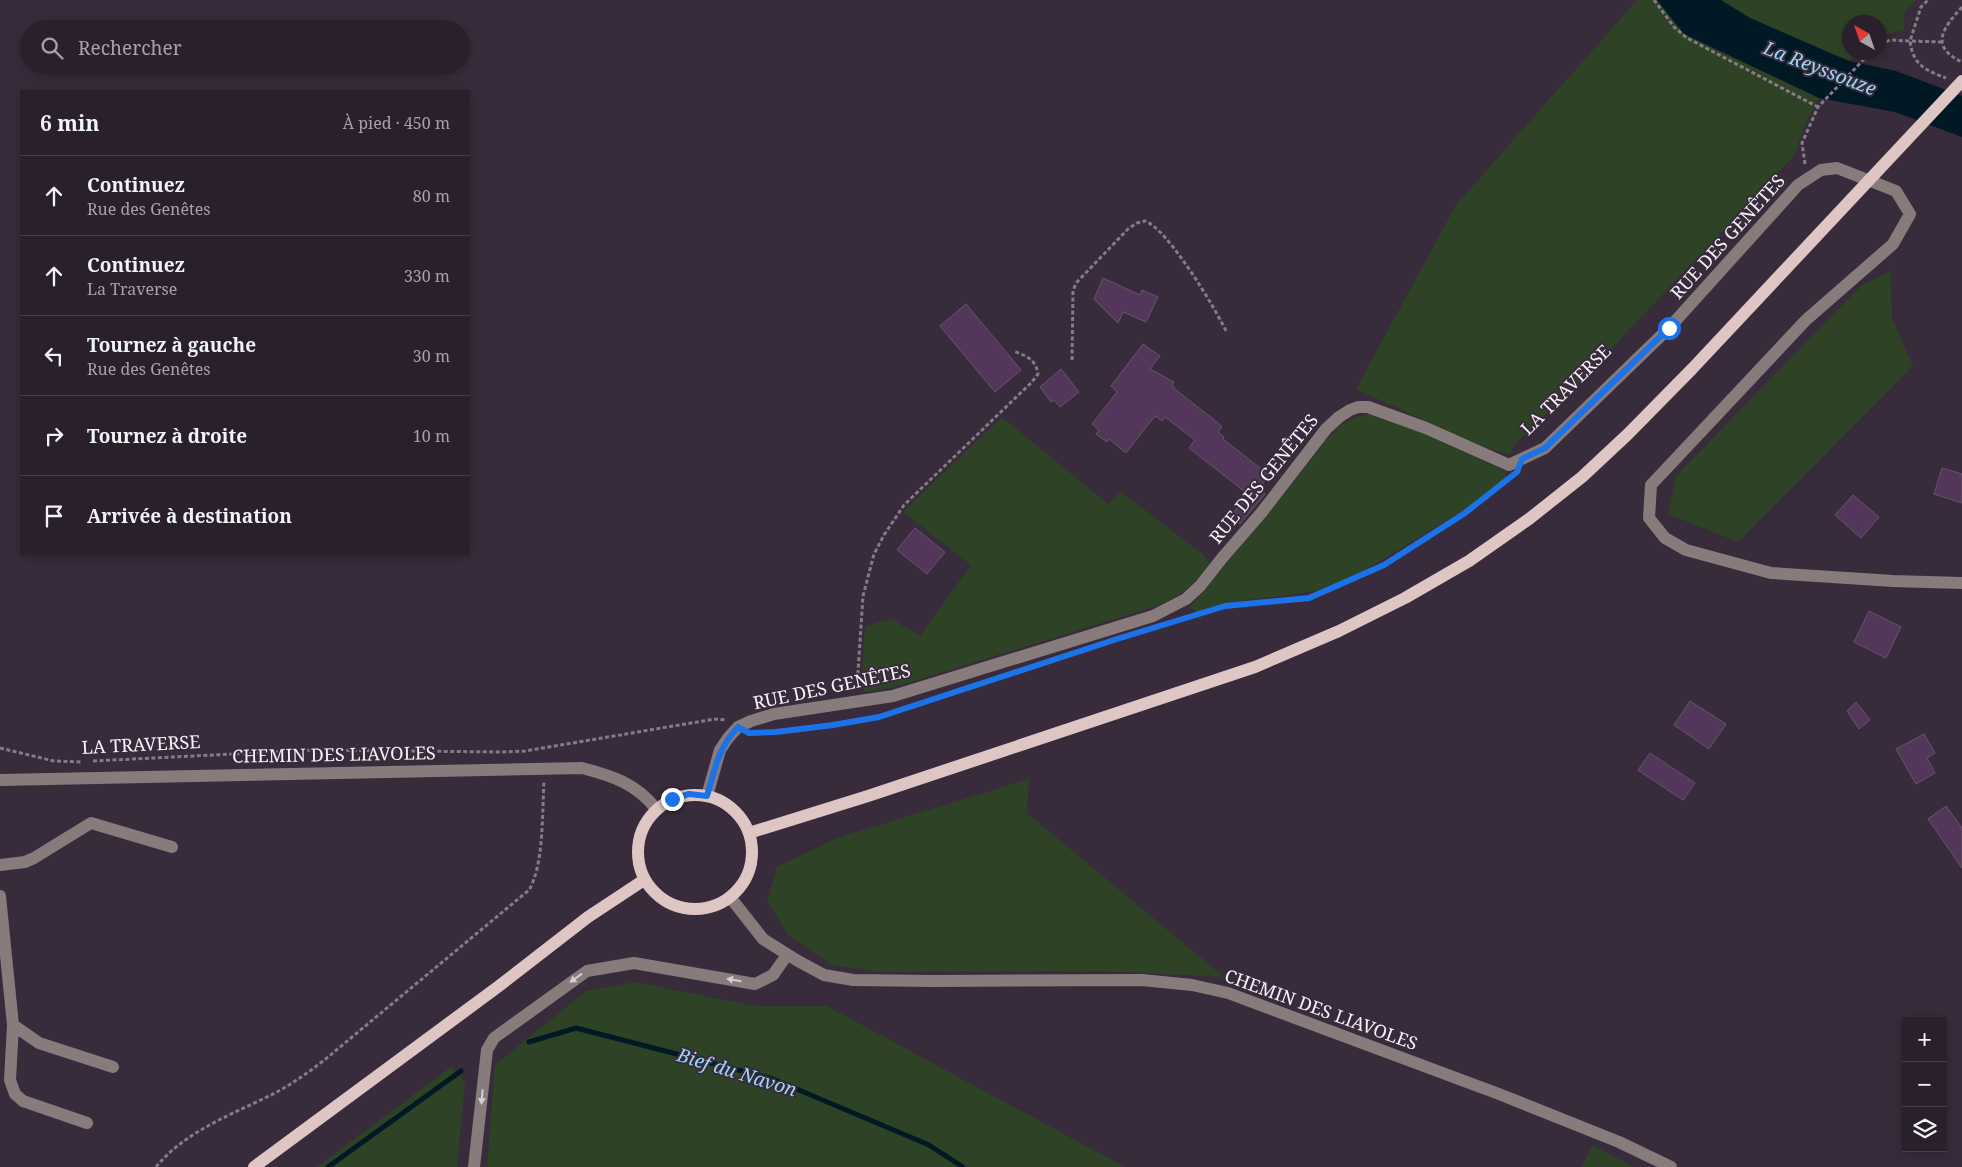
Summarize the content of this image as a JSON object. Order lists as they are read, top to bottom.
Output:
{
  "streets": {
    "street": ["RUE DES GENÊTES", "CHEMIN DES LIAVOLES"],
    "path": ["LA TRAVERSE"]
  },
  "crossings": [
    ["RUE DES GENÊTES", "LA TRAVERSE"],
    ["RUE DES GENÊTES", "CHEMIN DES LIAVOLES"]
  ],
  "water": ["La Reyssouze", "Bief du Navon"],
  "north": "top left",
  "page": {
    "search": "Rechercher",
    "heading": ["6 min", "À pied · 450 m"],
    "list": [
      ["Continuez", "Rue des Genêtes", "80 m"],
      ["Continuez", "La Traverse", "330 m"],
      ["Tournez à gauche", "Rue des Genêtes", "30 m"],
      ["Tournez à droite", "10 m"],
      "Arrivée à destination"
    ],
    "map_buttons": ["+", "−"]
  }
}
